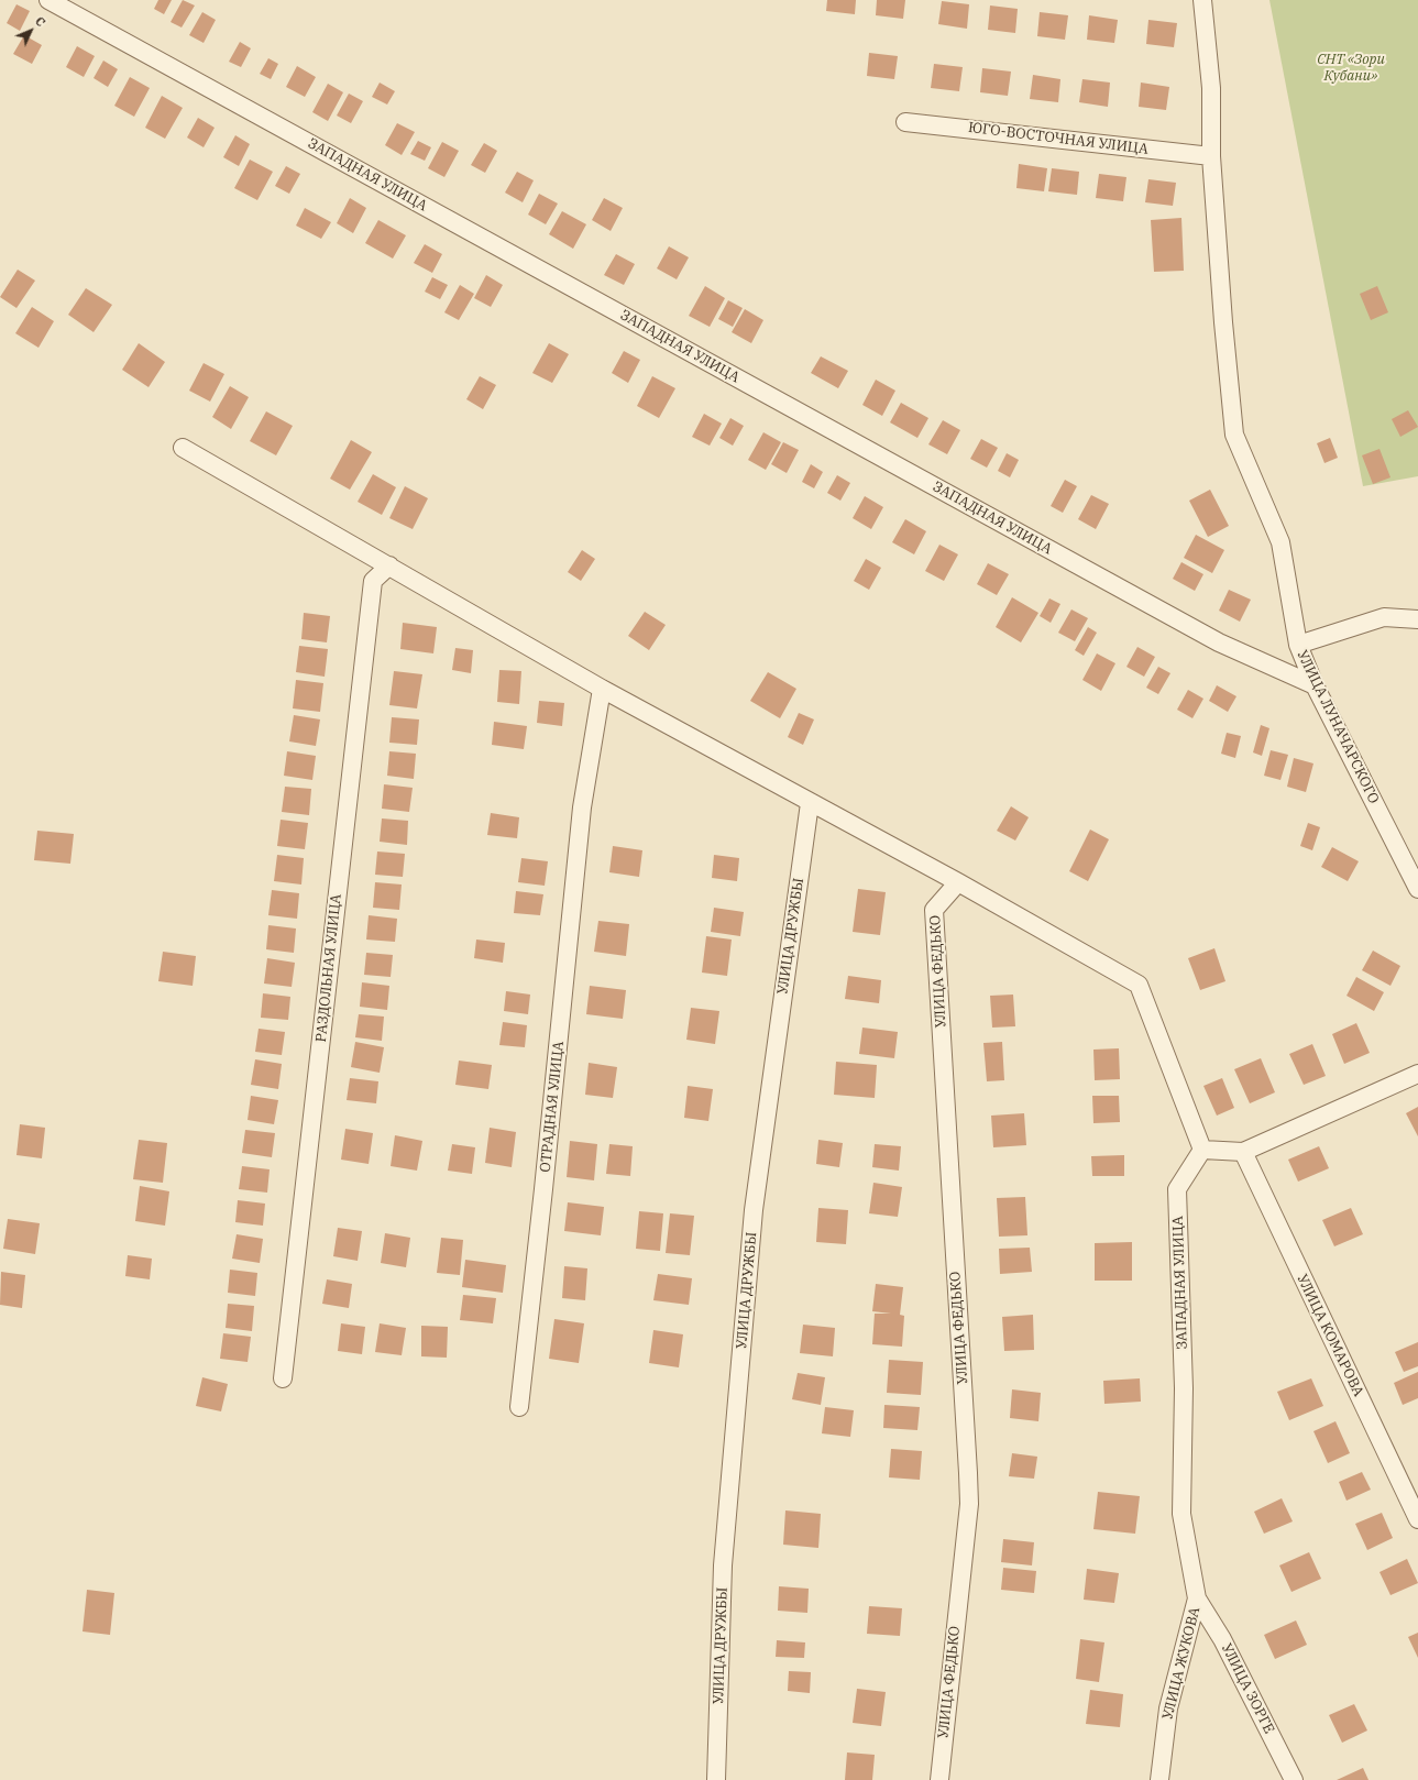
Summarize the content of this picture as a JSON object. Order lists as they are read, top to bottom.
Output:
{
  "streets": {
    "street": [
      "ЮГО-ВОСТОЧНАЯ УЛИЦА",
      "ЗАПАДНАЯ УЛИЦА",
      "УЛИЦА ЛУНАЧАРСКОГО",
      "УЛИЦА ДРУЖБЫ",
      "РАЗДОЛЬНАЯ УЛИЦА",
      "УЛИЦА ФЕДЬКО",
      "ОТРАДНАЯ УЛИЦА",
      "УЛИЦА КОМАРОВА",
      "УЛИЦА ЖУКОВА",
      "УЛИЦА ЗОРГЕ"
    ]
  },
  "crossings": [
    ["ЮГО-ВОСТОЧНАЯ УЛИЦА", "УЛИЦА ЛУНАЧАРСКОГО"],
    ["ЗАПАДНАЯ УЛИЦА", "УЛИЦА ЛУНАЧАРСКОГО"],
    ["ЗАПАДНАЯ УЛИЦА", "УЛИЦА ЖУКОВА"],
    ["ЗАПАДНАЯ УЛИЦА", "УЛИЦА ЗОРГЕ"],
    ["УЛИЦА ЖУКОВА", "УЛИЦА ЗОРГЕ"]
  ],
  "parks": ["СНТ «Зори Кубани»"],
  "north": "top right"
}
